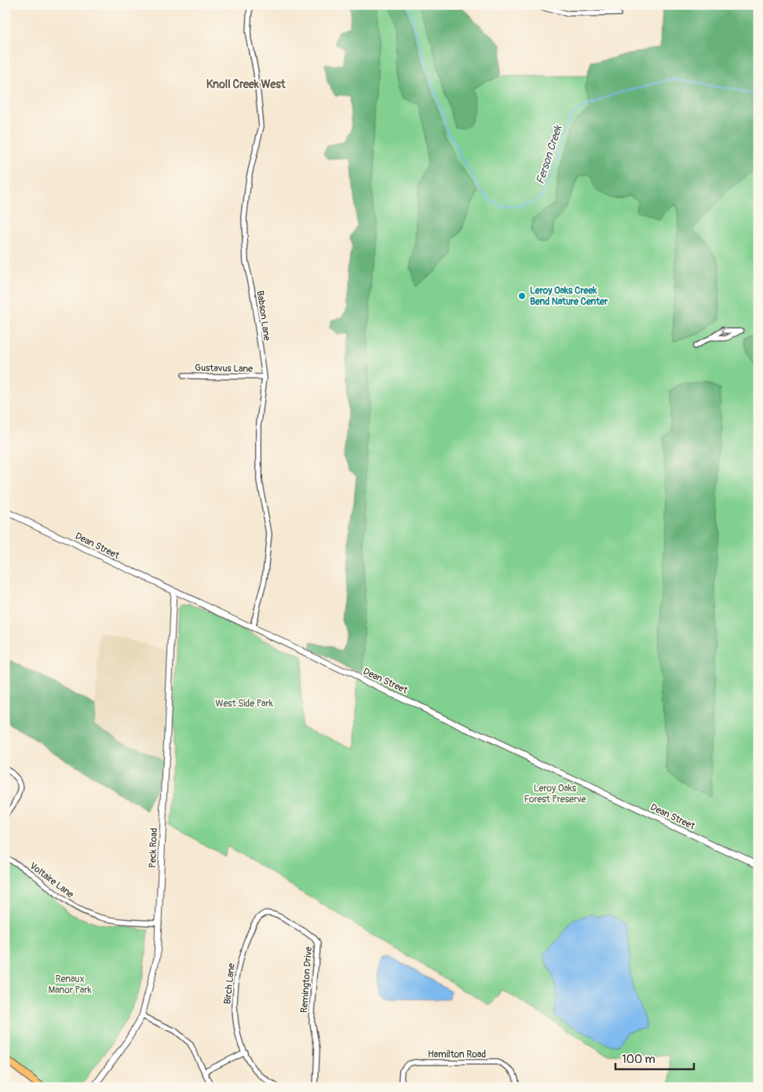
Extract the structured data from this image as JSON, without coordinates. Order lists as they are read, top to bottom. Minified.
{"streets":{"street":["Babson Lane","Gustavus Lane","Dean Street","Peck Road","Voltaire Lane","Remington Drive","Birch Lane","Hamilton Road"]},"crossings":[["Babson Lane","Gustavus Lane"],["Babson Lane","Dean Street"],["Dean Street","Peck Road"],["Peck Road","Voltaire Lane"],["Remington Drive","Birch Lane"]],"districts":["Knoll Creek West"],"water":["Ferson Creek"],"parks":["West Side Park","Leroy Oaks Forest Preserve","Renaux Manor Park"],"places":["Leroy Oaks Creek Bend Nature Center"],"scale_bar":"100 m"}
